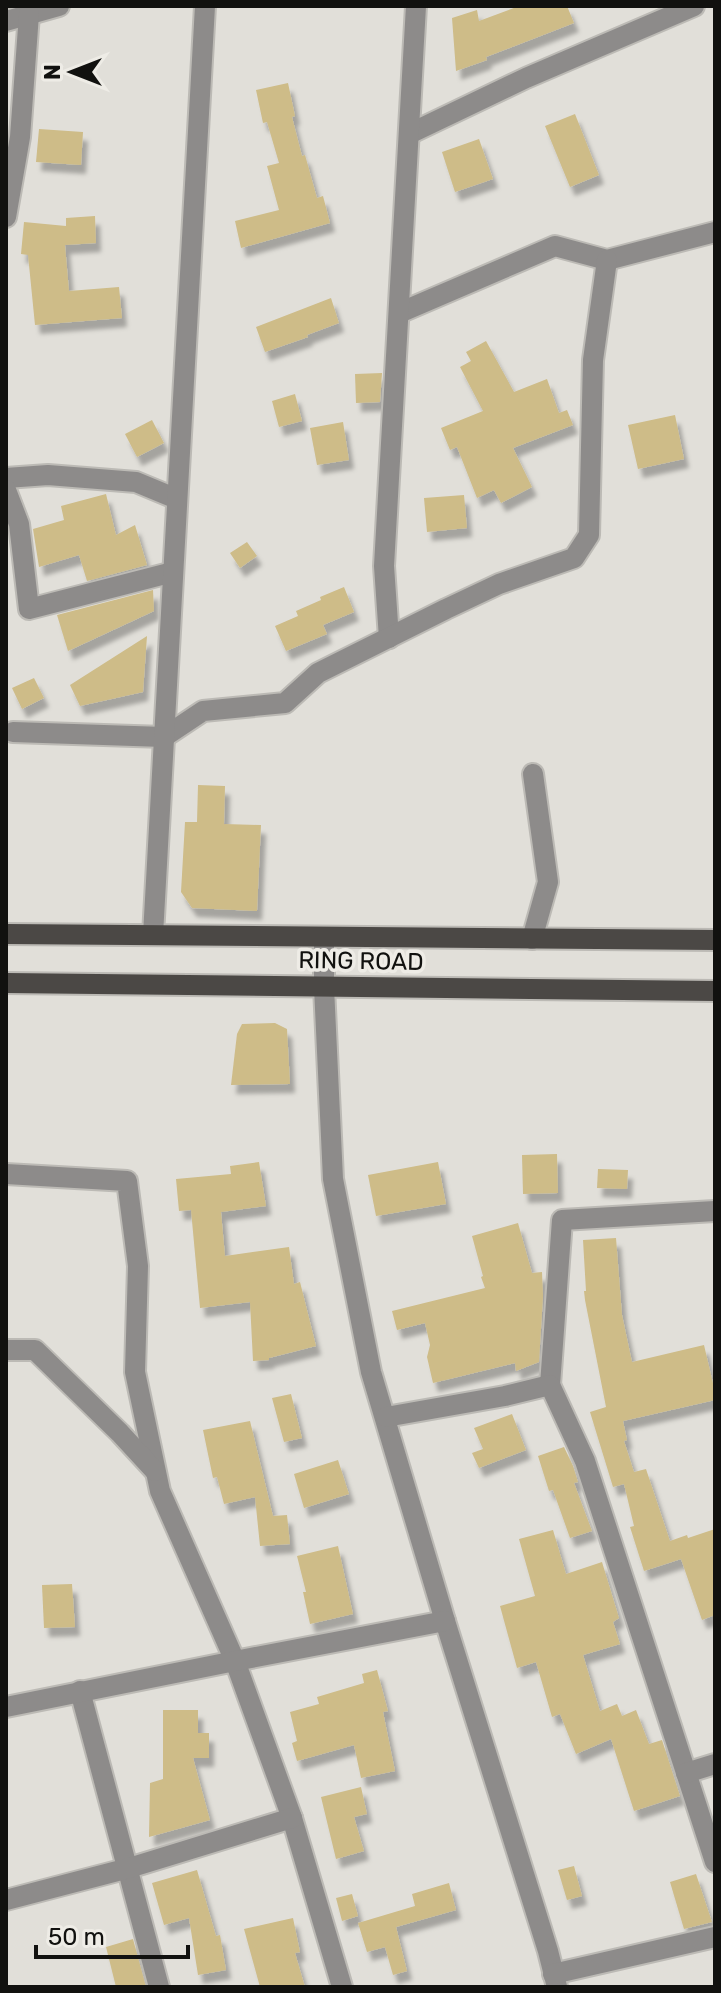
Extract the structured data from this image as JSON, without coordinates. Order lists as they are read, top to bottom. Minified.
{"streets":{"main road":["RING ROAD"]},"scale_bar":"50 m","north":"left"}
